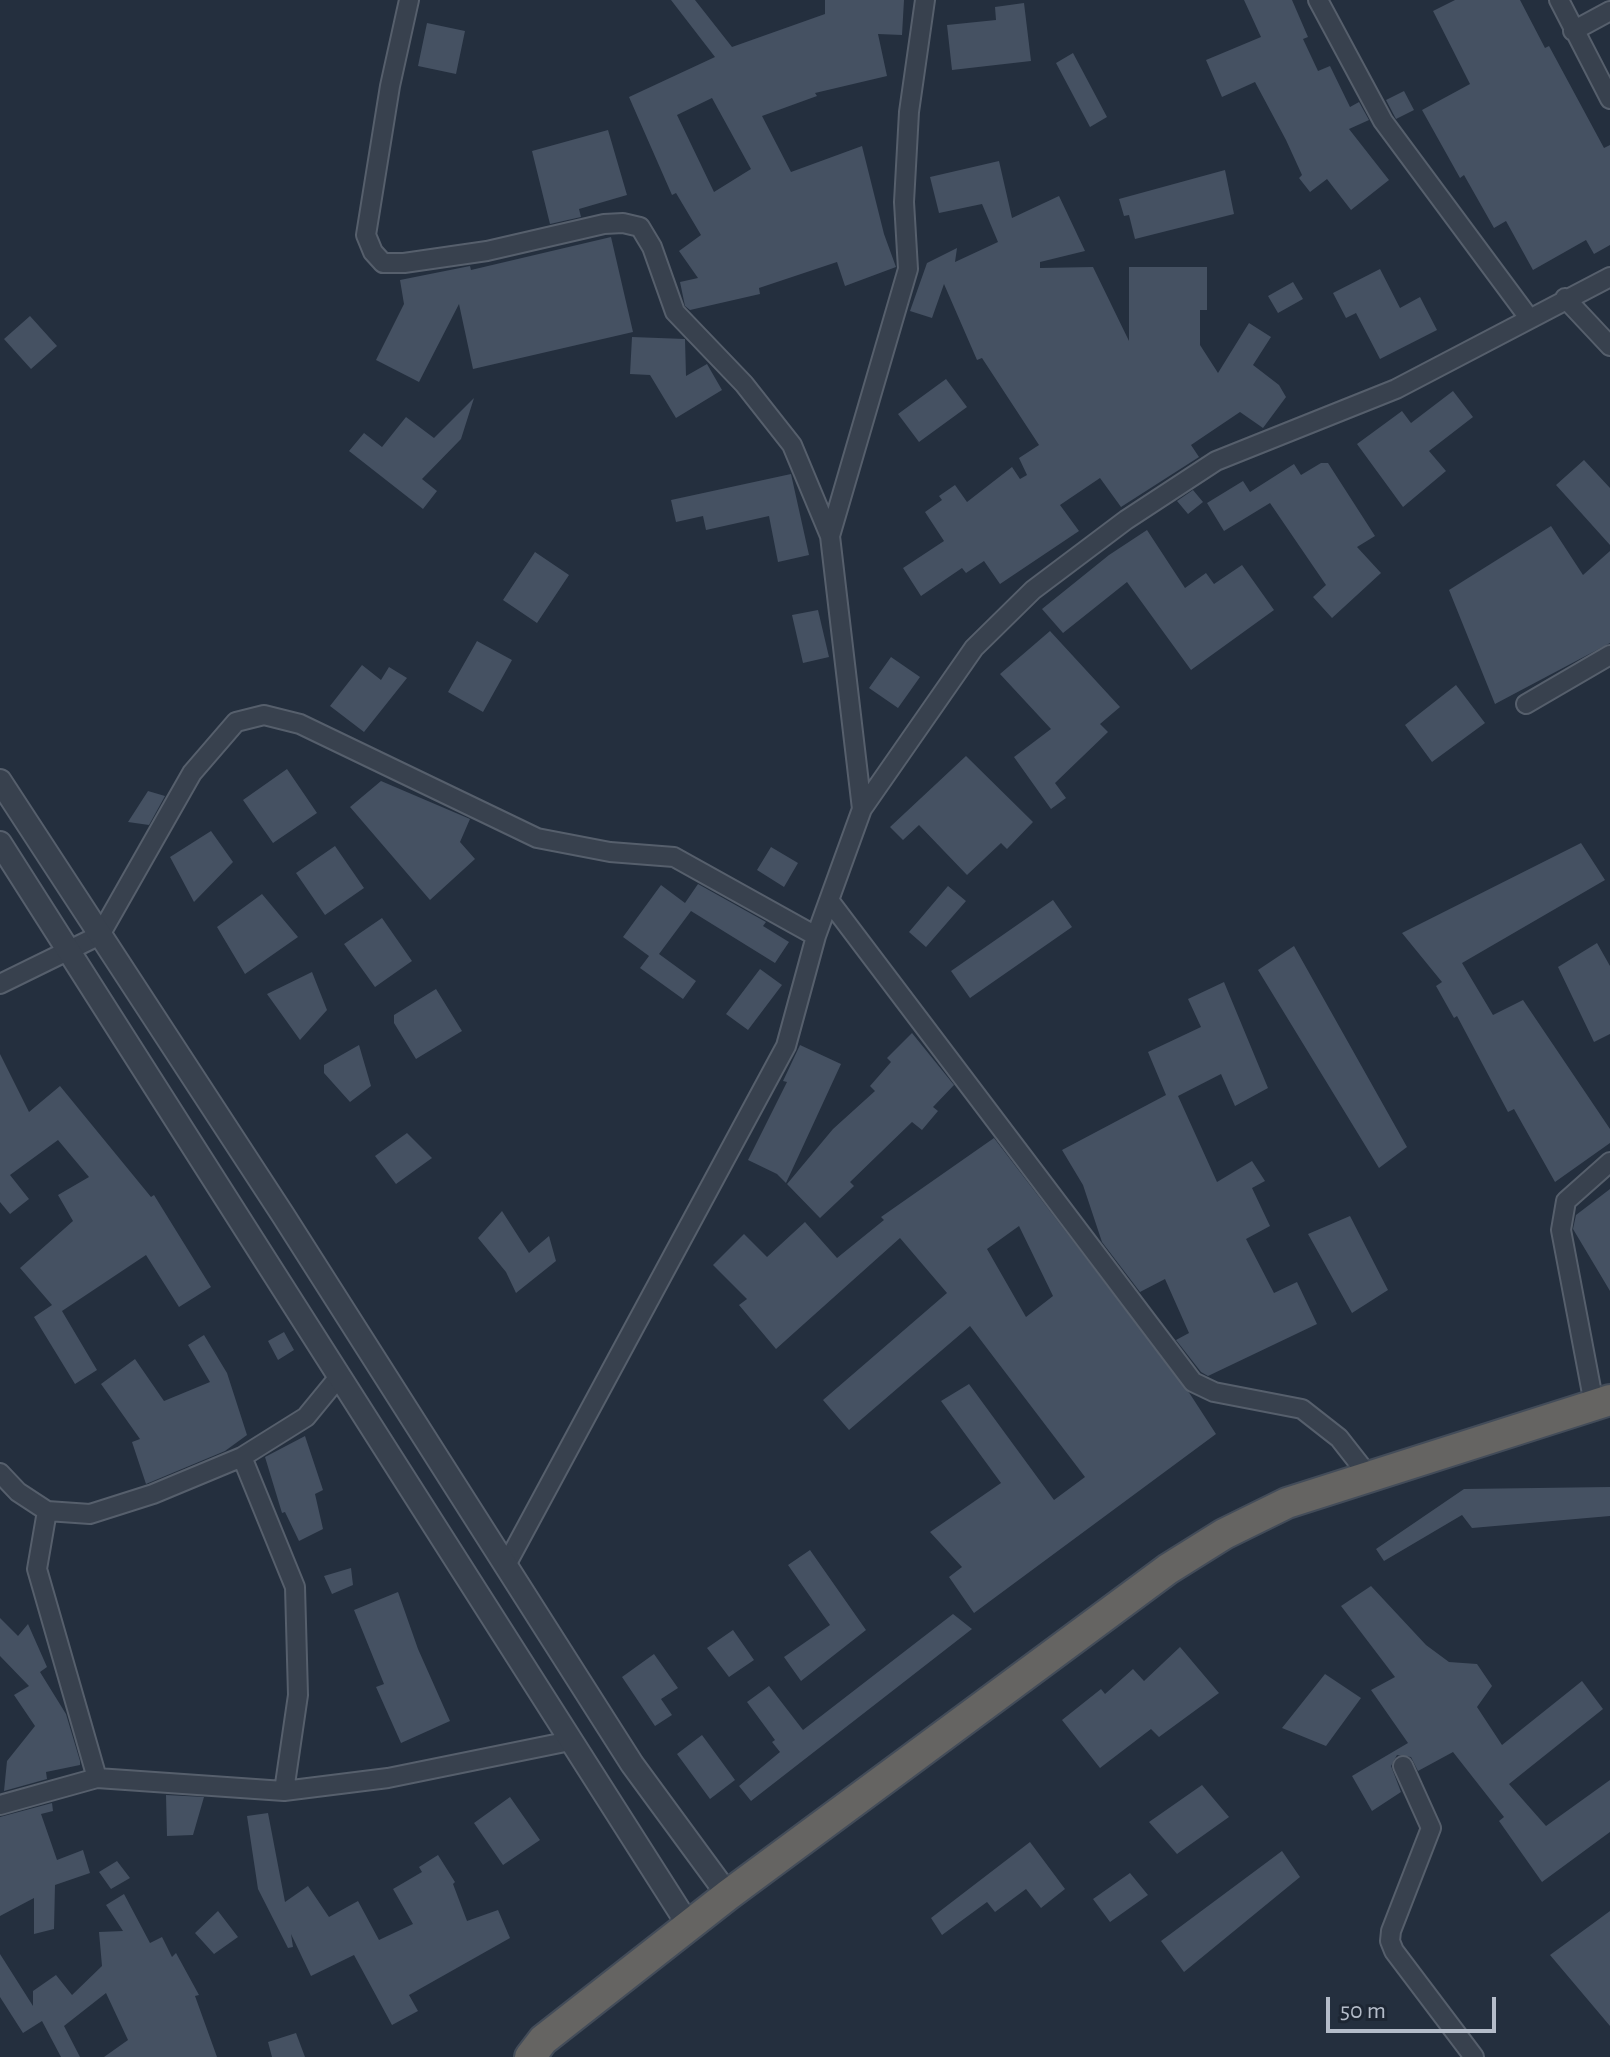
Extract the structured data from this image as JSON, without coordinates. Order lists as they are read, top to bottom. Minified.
{"scale_bar":"50 m"}
